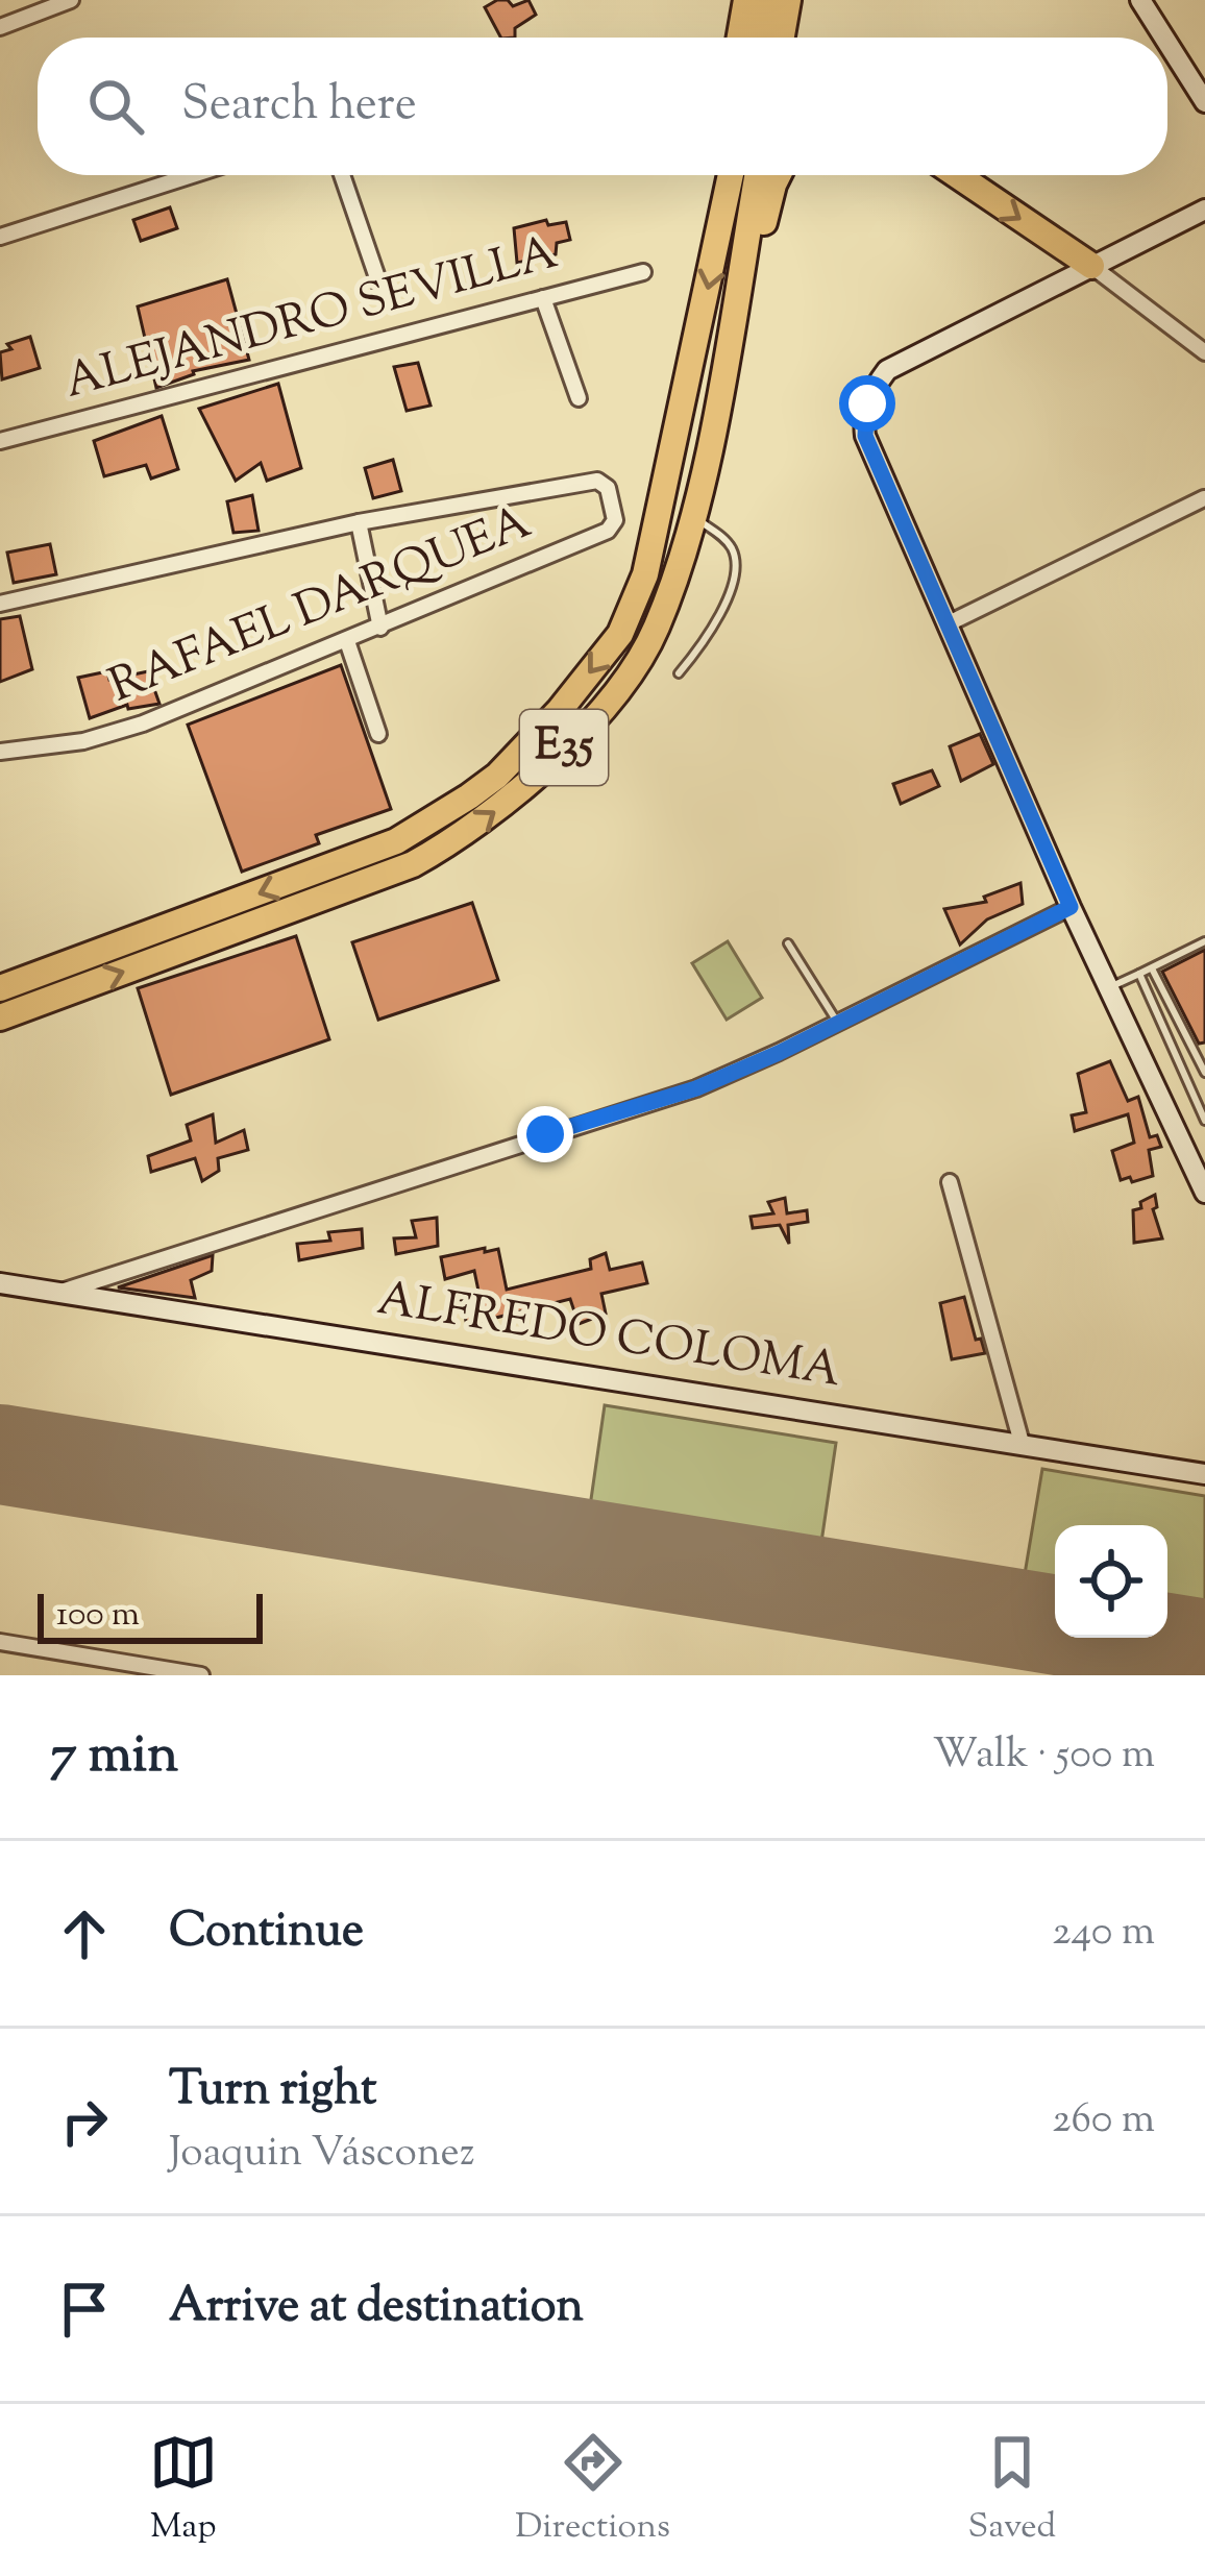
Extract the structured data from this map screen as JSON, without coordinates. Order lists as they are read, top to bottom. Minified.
{"streets":{"highway":["E35"],"street":["ALEJANDRO SEVILLA","RAFAEL DARQUEA","ALFREDO COLOMA"]},"scale_bar":"100 m","page":{"search":"Search here","scale":"100 m","heading":["7 min","Walk · 500 m"],"list":[["Continue","240 m"],["Turn right","Joaquin Vásconez","260 m"],"Arrive at destination"],"nav":["Map","Directions","Saved"]}}
